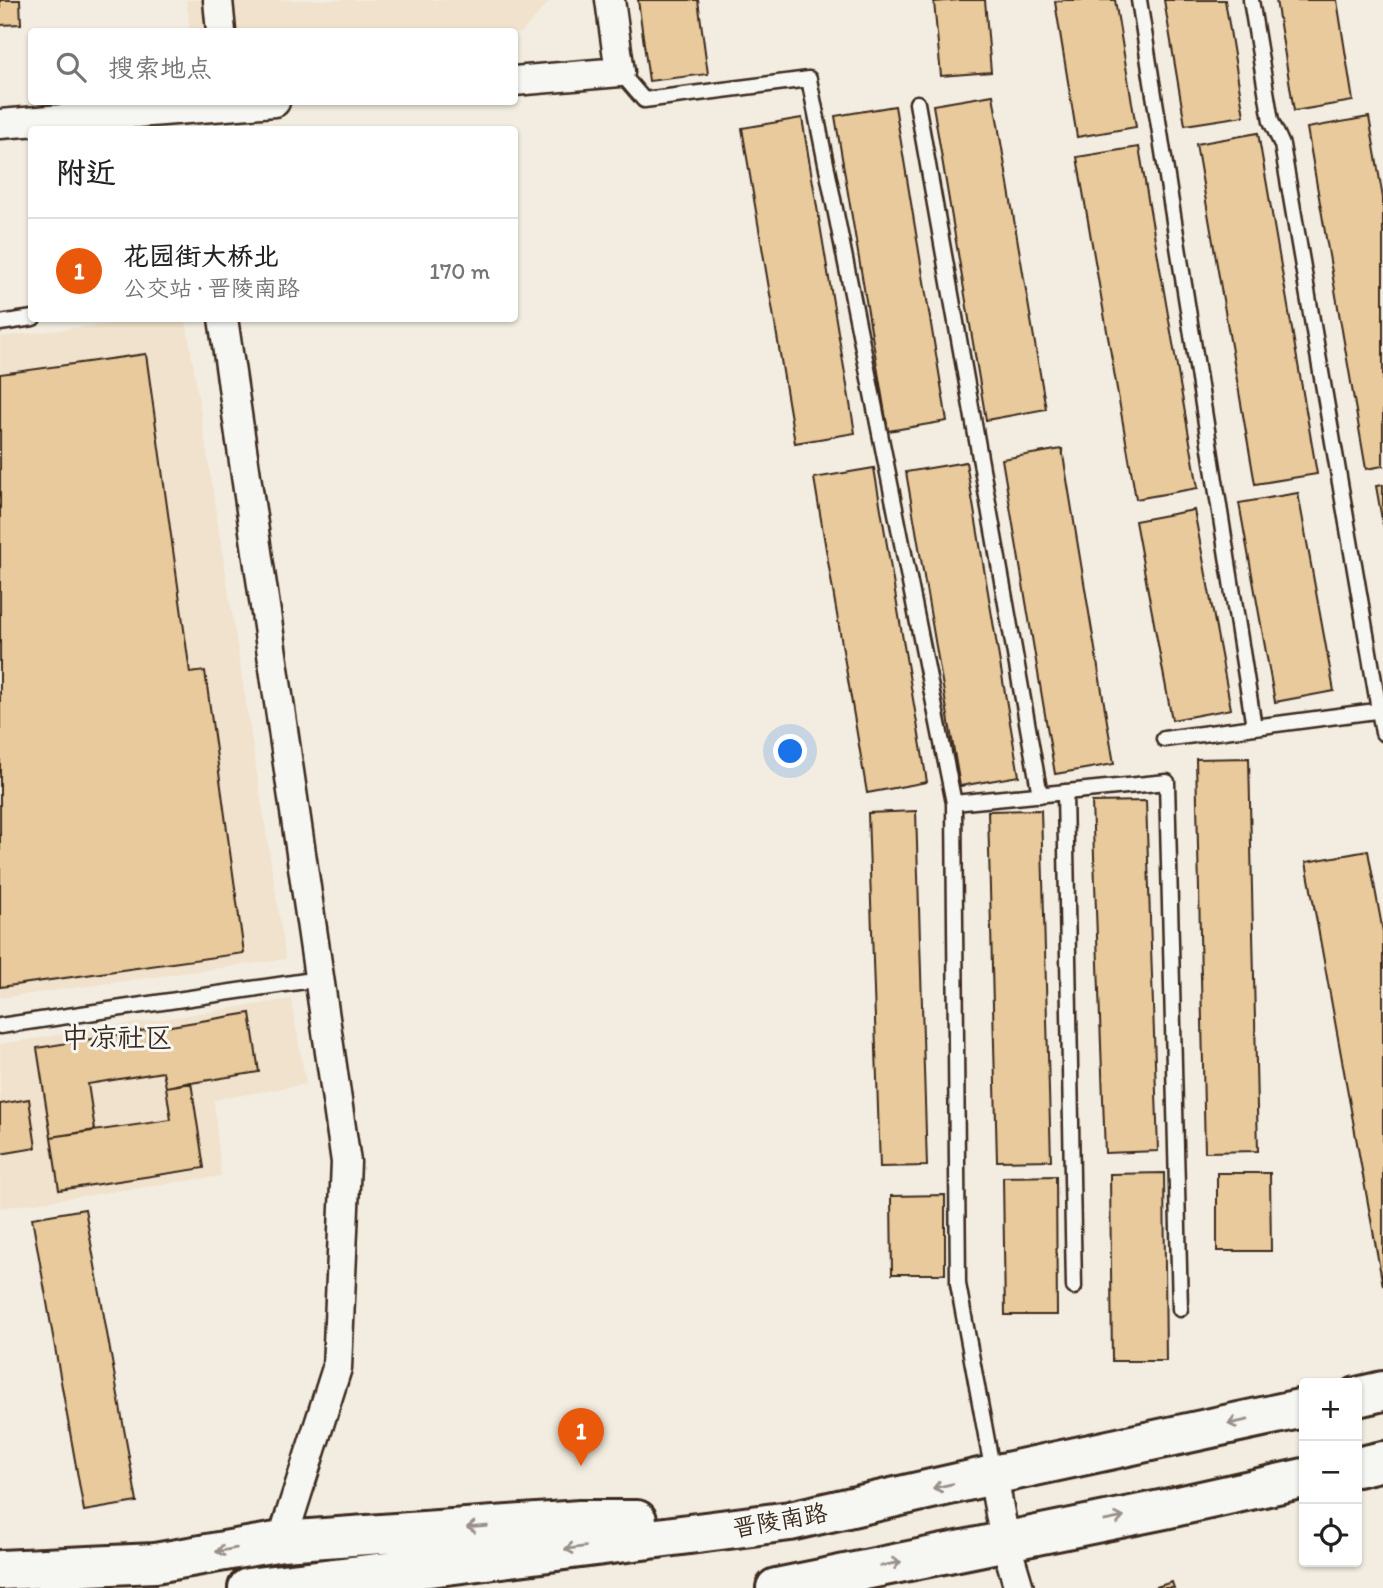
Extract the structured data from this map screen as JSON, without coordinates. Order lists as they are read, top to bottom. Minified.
{"streets":{"main road":["晋陵南路"]},"districts":["中凉社区"],"page":{"search":"搜索地点","heading":"附近","list":[{"mark":"1","name":"花园街大桥北","note":"公交站 · 晋陵南路","value":"170 m"}],"map_buttons":["+","−"],"pins":"1"}}
